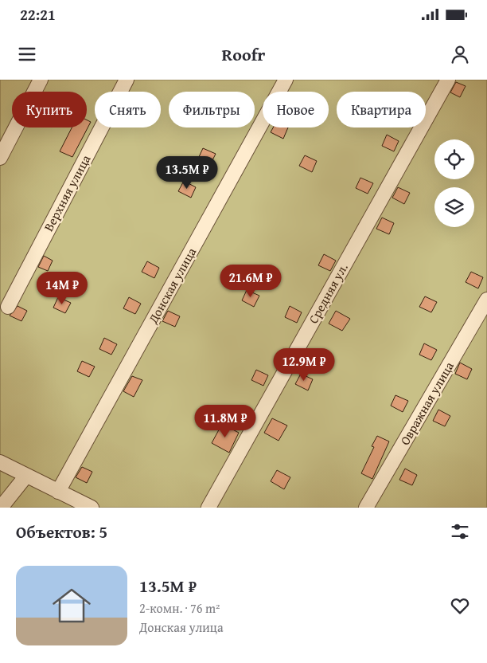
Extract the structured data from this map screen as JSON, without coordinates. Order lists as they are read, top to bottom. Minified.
{"streets":{"street":["Верхняя улица","Донская улица","Средняя ул.","Овражная улица"]},"page":{"status":"22:21","header":"Roofr","chip":["Купить","Снять","Фильтры","Новое","Квартира"],"price":["13.5M ₽","21.6M ₽","14M ₽","12.9M ₽","11.8M ₽"],"heading":"Объектов: 5","list":[{"name":"13.5M ₽","note":"2-комн. · 76 m² · Донская улица"}]}}
